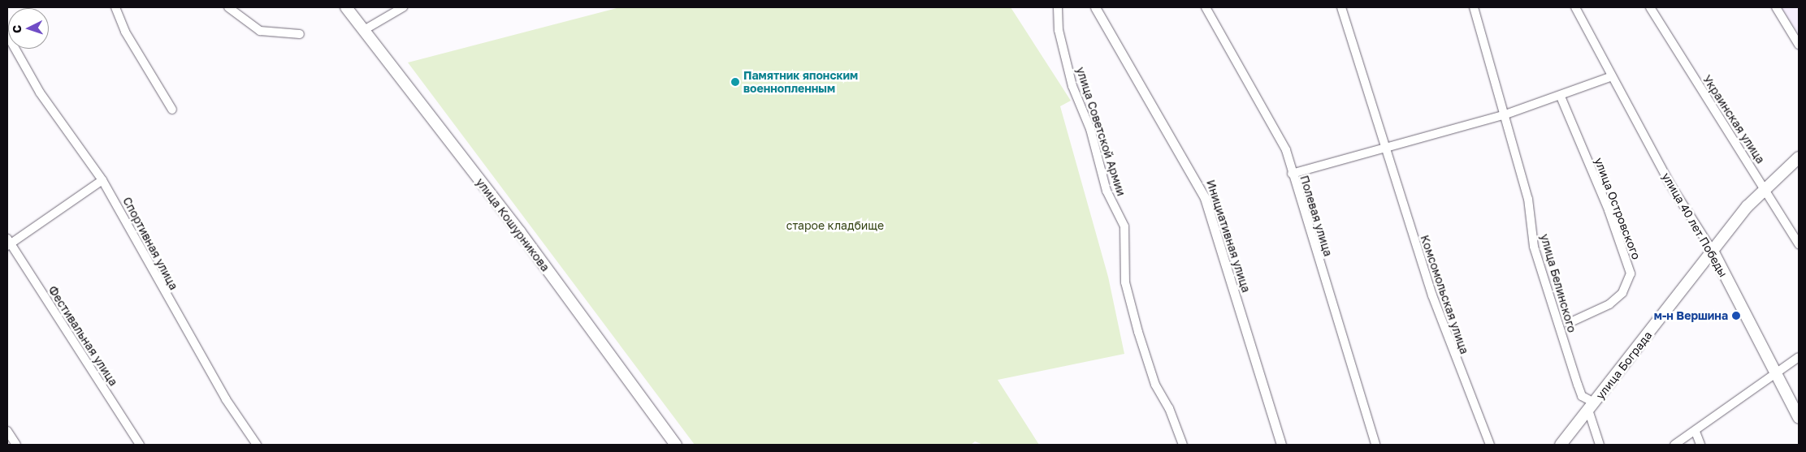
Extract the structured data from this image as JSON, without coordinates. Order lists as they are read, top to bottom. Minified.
{"streets":{"main road":["улица Кошурникова","улица 40 лет Победы","улица Бограда"],"street":["Украинская улица","улица Советской Армии","улица Островского","Полевая улица","Инициативная улица","Спортивная улица","улица Белинского","Комсомольская улица","Фестивальная улица"]},"crossings":[["Украинская улица","улица Бограда"],["улица 40 лет Победы","улица Бограда"],["улица Белинского","улица Бограда"]],"parks":["старое кладбище"],"places":["Памятник японским военнопленным","м-н Вершина"],"north":"left"}
